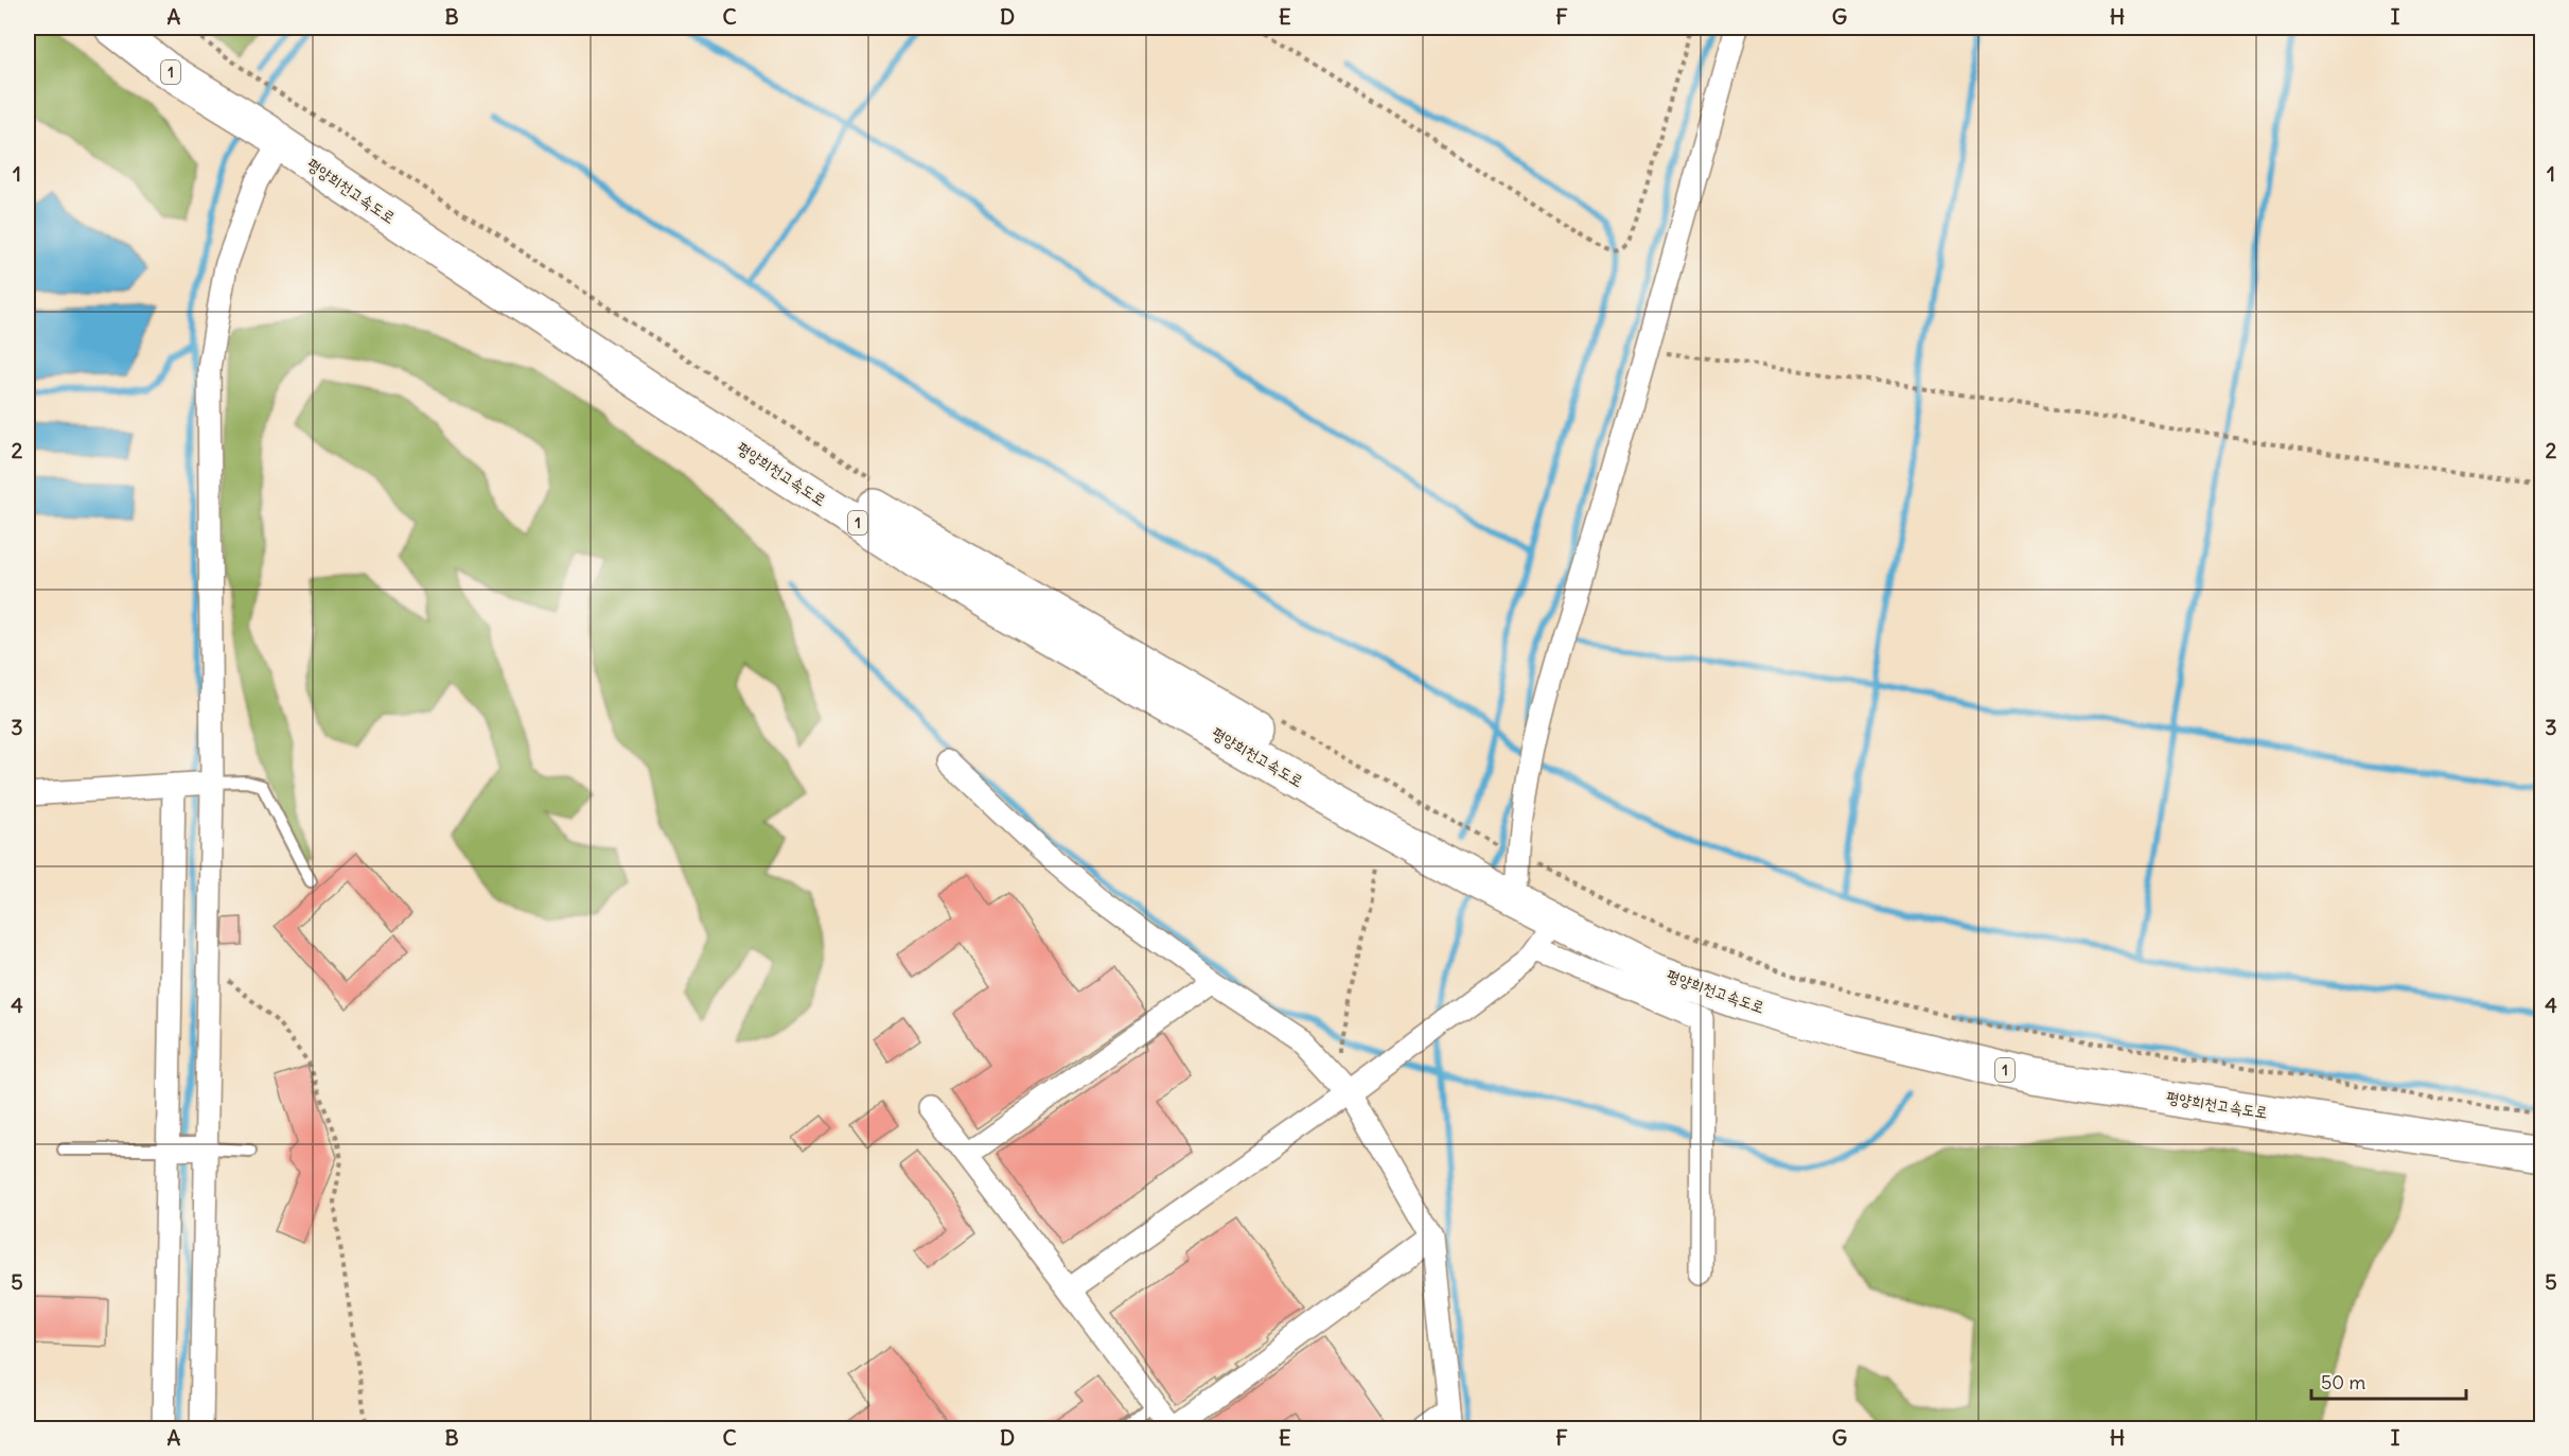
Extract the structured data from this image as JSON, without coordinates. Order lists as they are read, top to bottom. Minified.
{"streets":{"highway":["1","평양희천고속도로"]},"scale_bar":"50 m","grid":{"columns":["A","B","C","D","E","F","G","H","I"],"rows":["1","2","3","4","5"]}}
